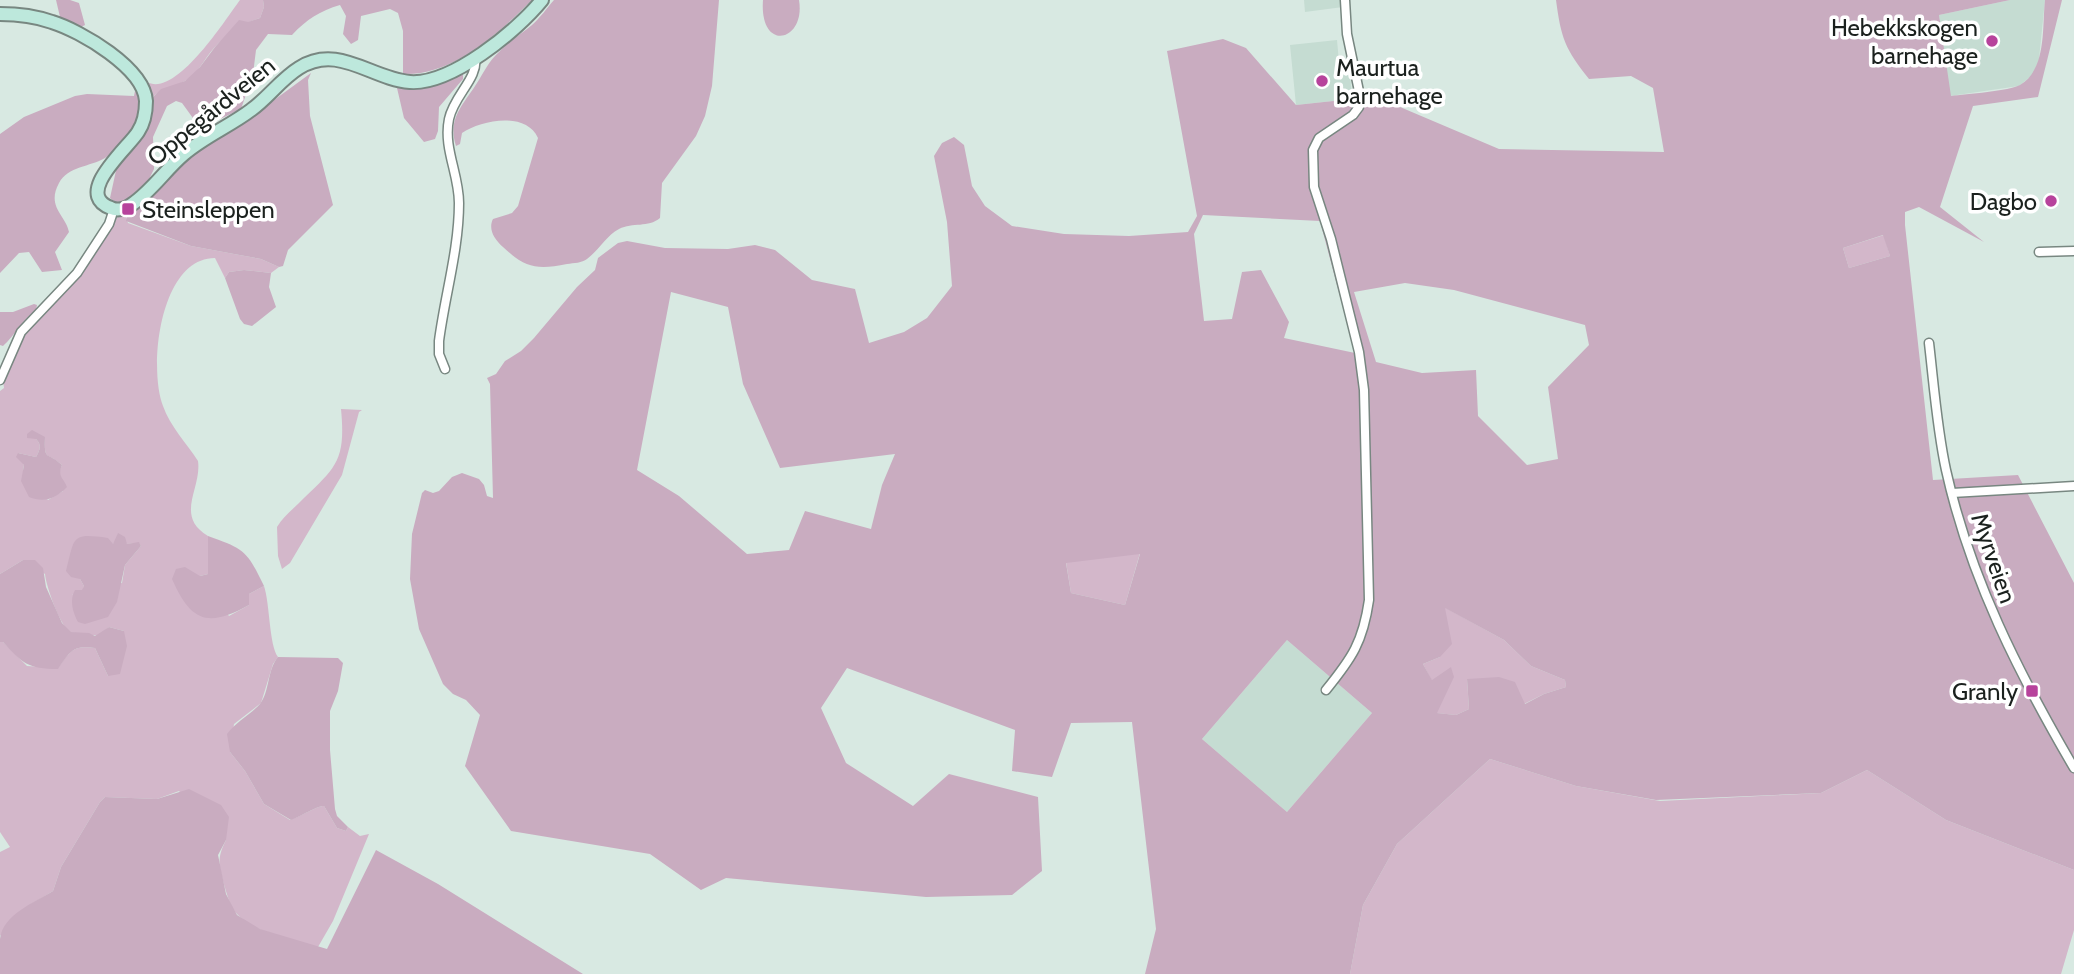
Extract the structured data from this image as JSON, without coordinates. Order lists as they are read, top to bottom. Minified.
{"streets":{"main road":["Oppegårdveien"],"street":["Myrveien"]},"places":{"other":["Hebekkskogen barnehage","Maurtua barnehage","Dagbo"],"transit":["Steinsleppen","Granly"]}}
